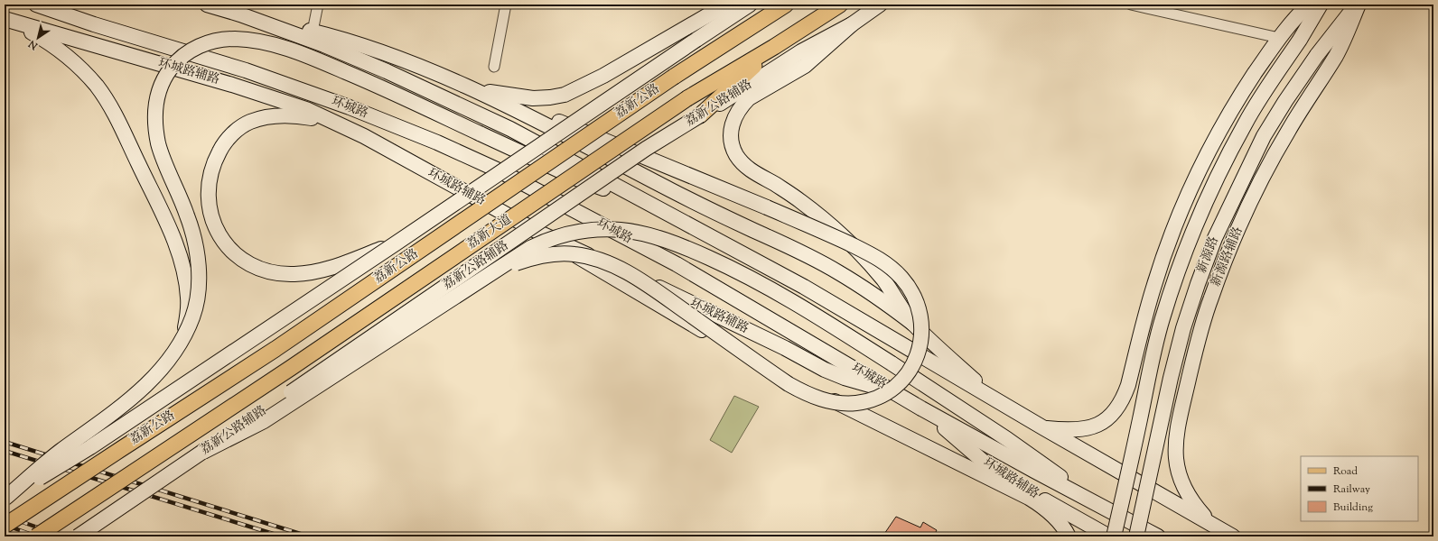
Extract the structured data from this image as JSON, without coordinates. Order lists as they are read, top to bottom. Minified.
{"streets":{"main road":["环城路辅路","荔新公路","荔新公路辅路","环城路","荔新大道","新源路","新源路辅路"]},"crossings":[["环城路辅路","环城路"],["荔新公路","荔新大道"],["新源路","新源路辅路"]],"legend":["Road","Railway","Building"],"north":"bottom left"}
